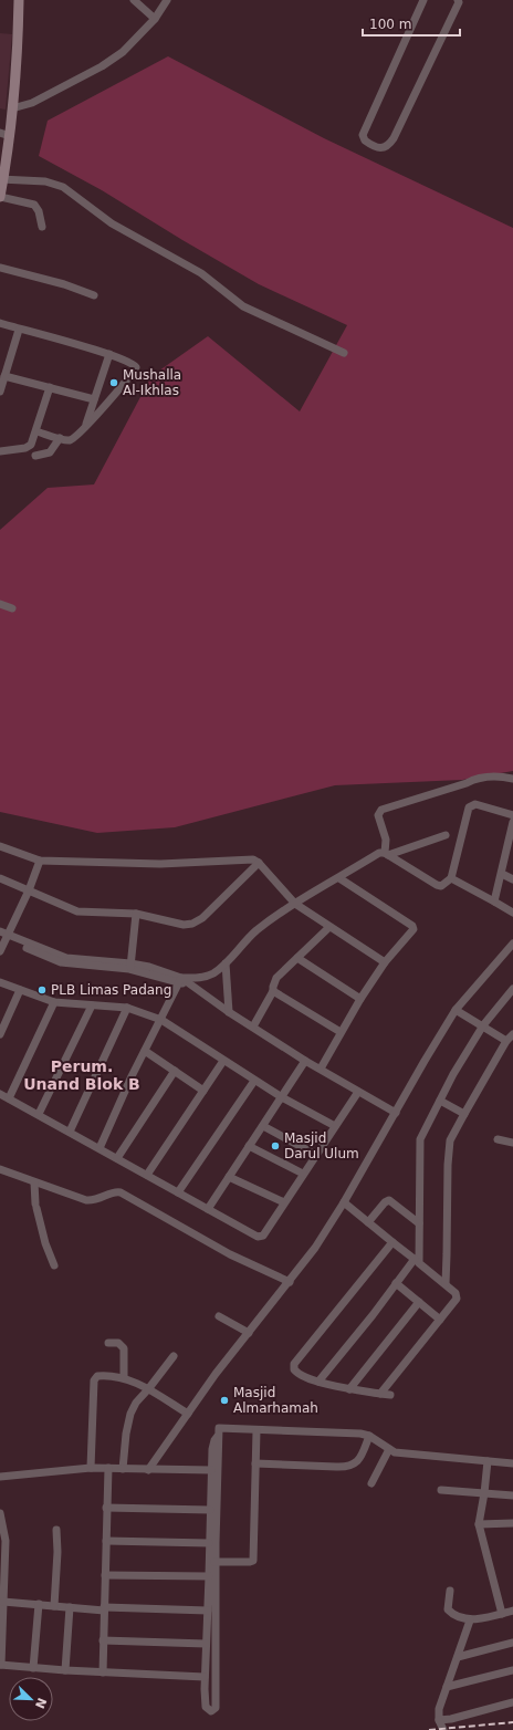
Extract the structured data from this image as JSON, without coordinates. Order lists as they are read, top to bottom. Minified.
{"districts":["Perum. Unand Blok B"],"places":["Mushalla Al-Ikhlas","PLB Limas Padang","Masjid Darul Ulum","Masjid Almarhamah"],"scale_bar":"100 m","north":"bottom right"}
